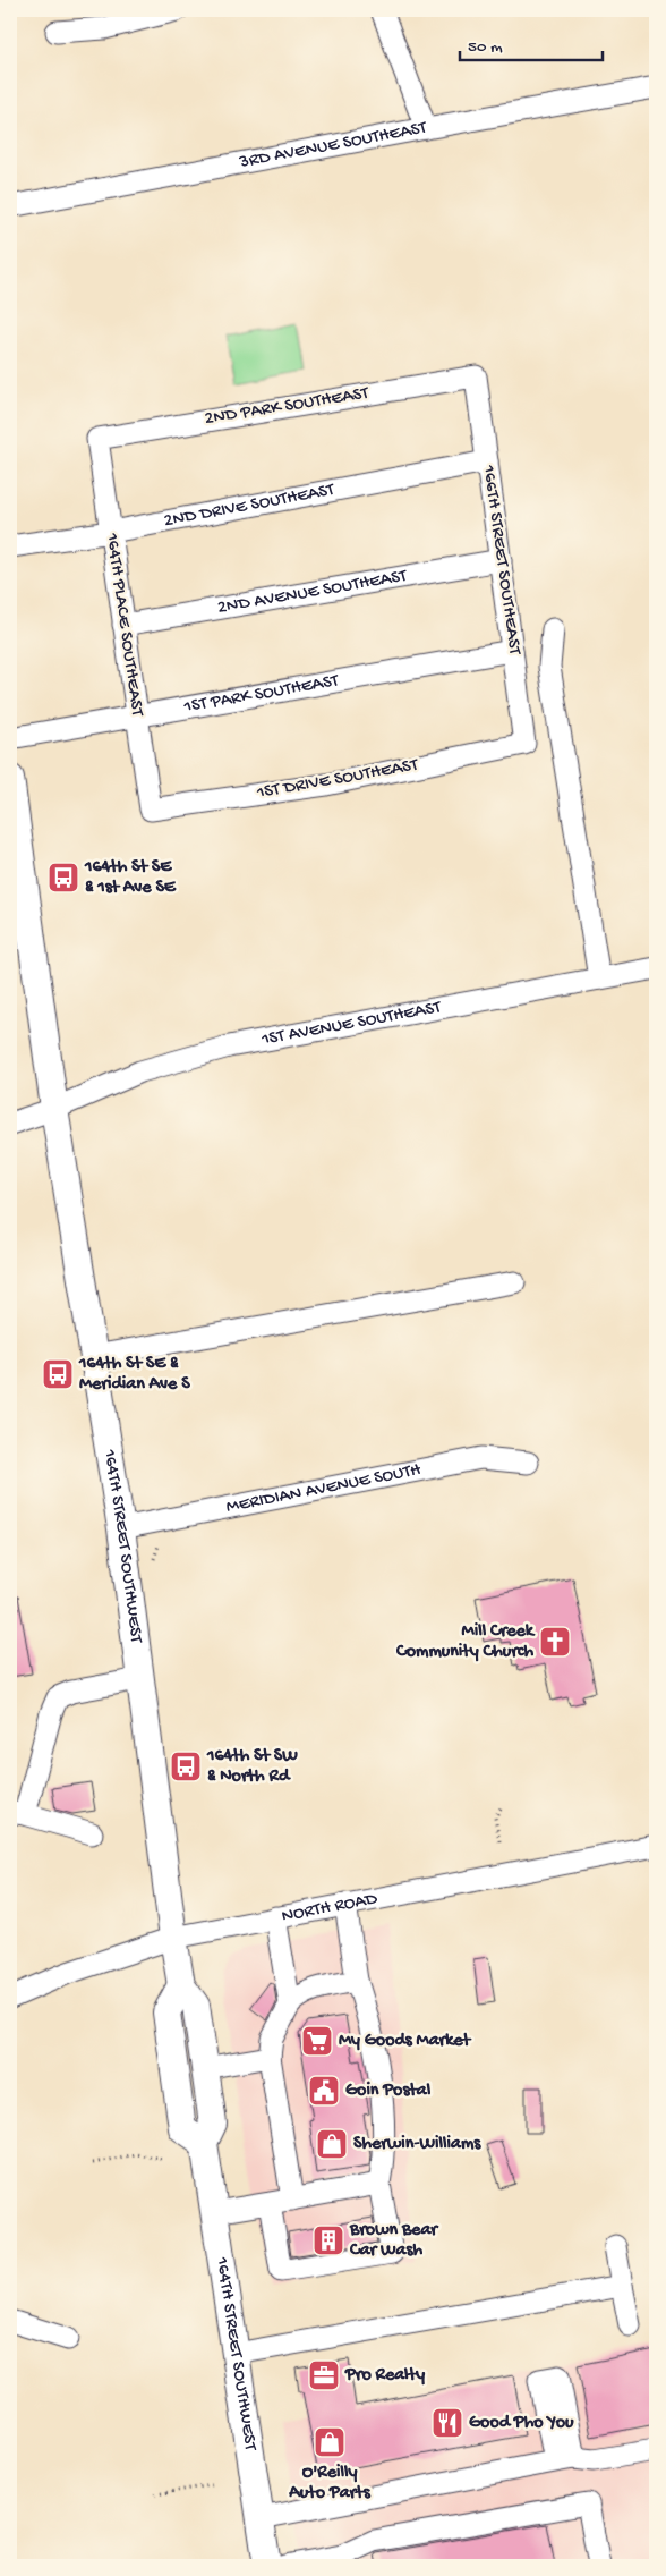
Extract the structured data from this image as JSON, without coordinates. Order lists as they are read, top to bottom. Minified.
{"streets":{"main road":["164TH STREET SOUTHWEST"],"street":["3RD AVENUE SOUTHEAST","2ND PARK SOUTHEAST","2ND DRIVE SOUTHEAST","166TH STREET SOUTHEAST","2ND AVENUE SOUTHEAST","164TH PLACE SOUTHEAST","1ST PARK SOUTHEAST","1ST DRIVE SOUTHEAST","1ST AVENUE SOUTHEAST","MERIDIAN AVENUE SOUTH","NORTH ROAD"]},"crossings":[["2ND PARK SOUTHEAST","166TH STREET SOUTHEAST"],["2ND PARK SOUTHEAST","164TH PLACE SOUTHEAST"],["2ND DRIVE SOUTHEAST","166TH STREET SOUTHEAST"],["2ND DRIVE SOUTHEAST","164TH PLACE SOUTHEAST"],["166TH STREET SOUTHEAST","2ND AVENUE SOUTHEAST"],["166TH STREET SOUTHEAST","1ST PARK SOUTHEAST"],["166TH STREET SOUTHEAST","1ST DRIVE SOUTHEAST"],["2ND AVENUE SOUTHEAST","164TH PLACE SOUTHEAST"],["164TH PLACE SOUTHEAST","1ST PARK SOUTHEAST"],["164TH PLACE SOUTHEAST","1ST DRIVE SOUTHEAST"],["1ST AVENUE SOUTHEAST","164TH STREET SOUTHWEST"],["MERIDIAN AVENUE SOUTH","164TH STREET SOUTHWEST"],["164TH STREET SOUTHWEST","NORTH ROAD"]],"places":{"bus stop":["164th St SE & 1st Ave SE","164th St SE & Meridian Ave S","164th St SW & North Rd"],"church":["Mill Creek Community Church"],"supermarket":["My Goods Market"],"public building":["Goin Postal"],"shop":["Sherwin-Williams","O'Reilly Auto Parts"],"building":["Brown Bear Car Wash"],"office":["Pro Realty"],"restaurant":["Good Pho You"]},"scale_bar":"50 m"}
